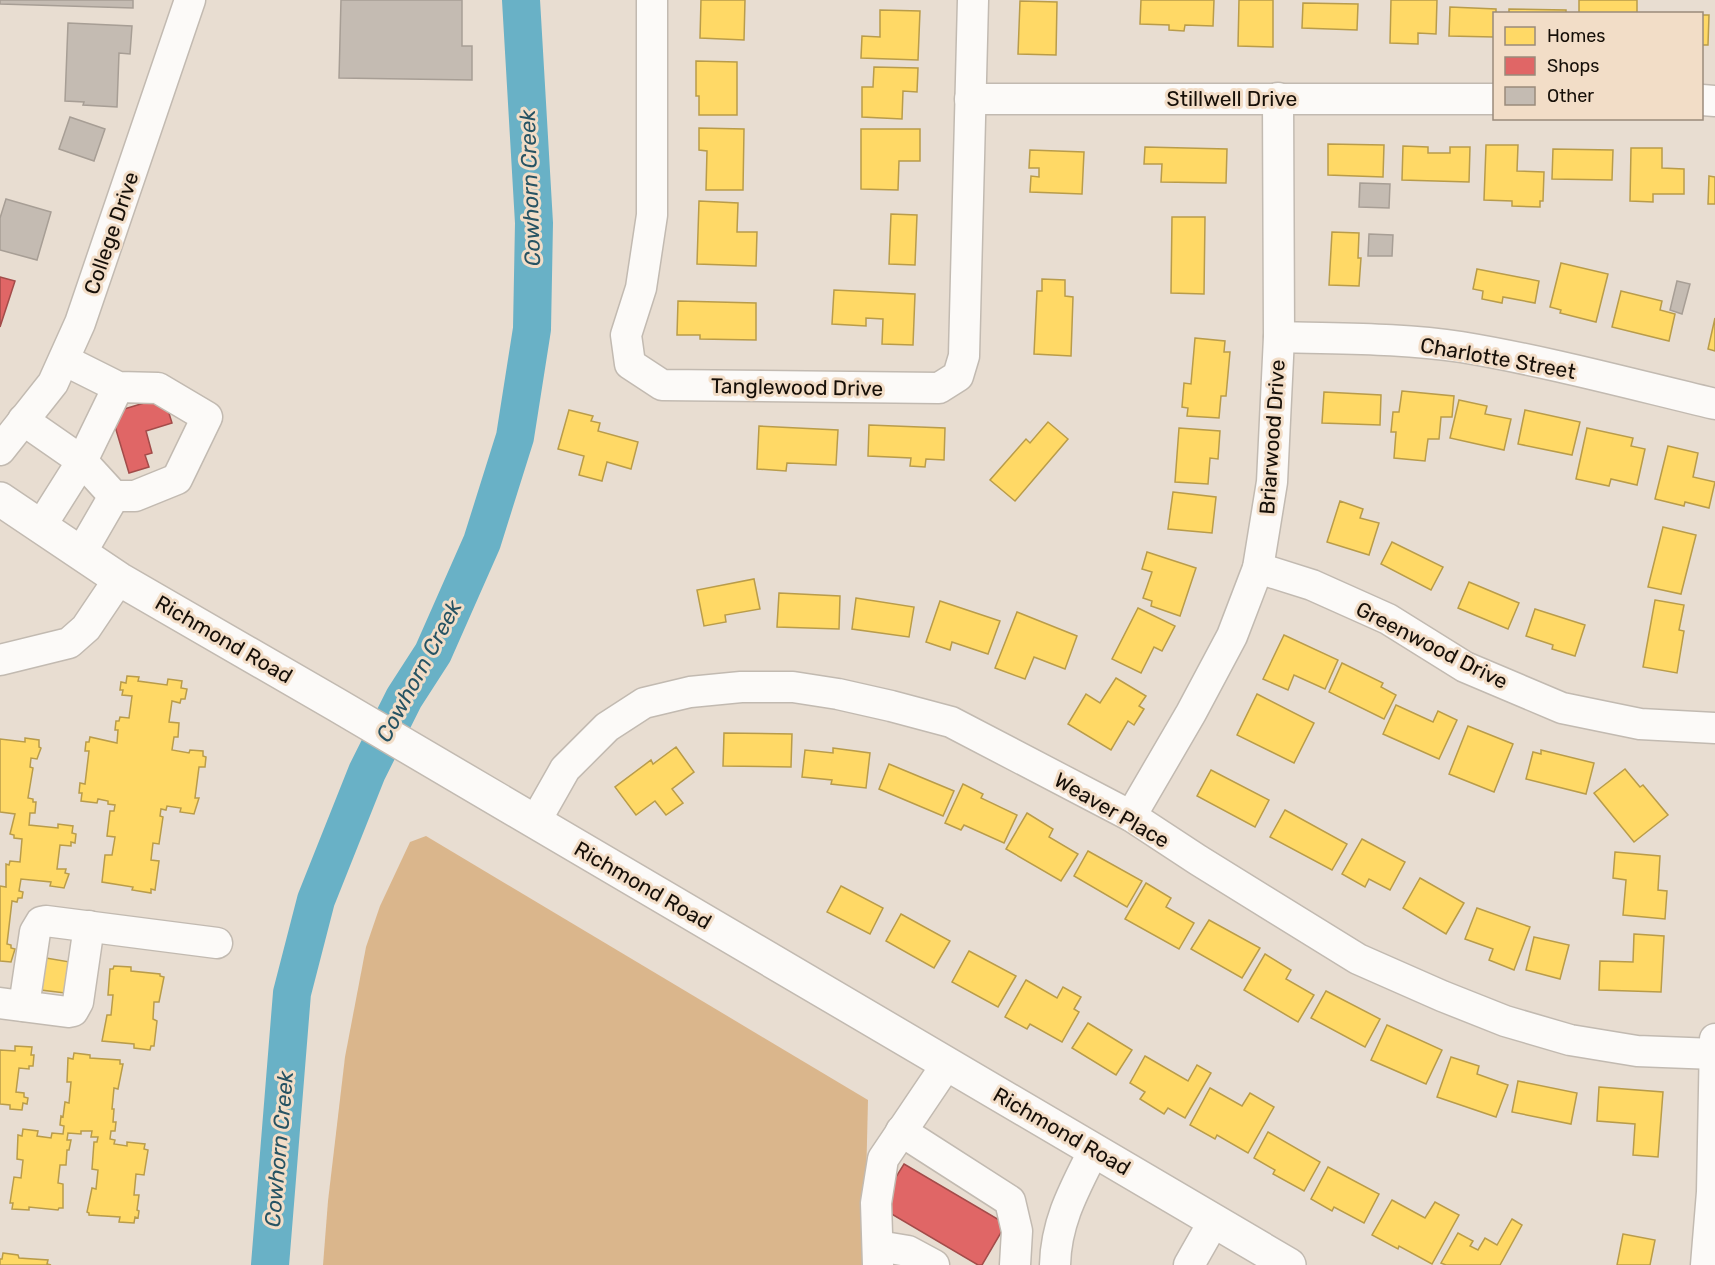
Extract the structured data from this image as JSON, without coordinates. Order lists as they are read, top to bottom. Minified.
{"streets":{"main road":["Richmond Road"],"street":["Stillwell Drive","College Drive","Charlotte Street","Tanglewood Drive","Briarwood Drive","Greenwood Drive","Weaver Place"]},"crossings":[["Stillwell Drive","Tanglewood Drive"],["Stillwell Drive","Briarwood Drive"],["Charlotte Street","Briarwood Drive"],["Briarwood Drive","Greenwood Drive"],["Briarwood Drive","Weaver Place"],["Richmond Road","Weaver Place"]],"water":["Cowhorn Creek"],"legend":["Homes","Shops","Other"]}
